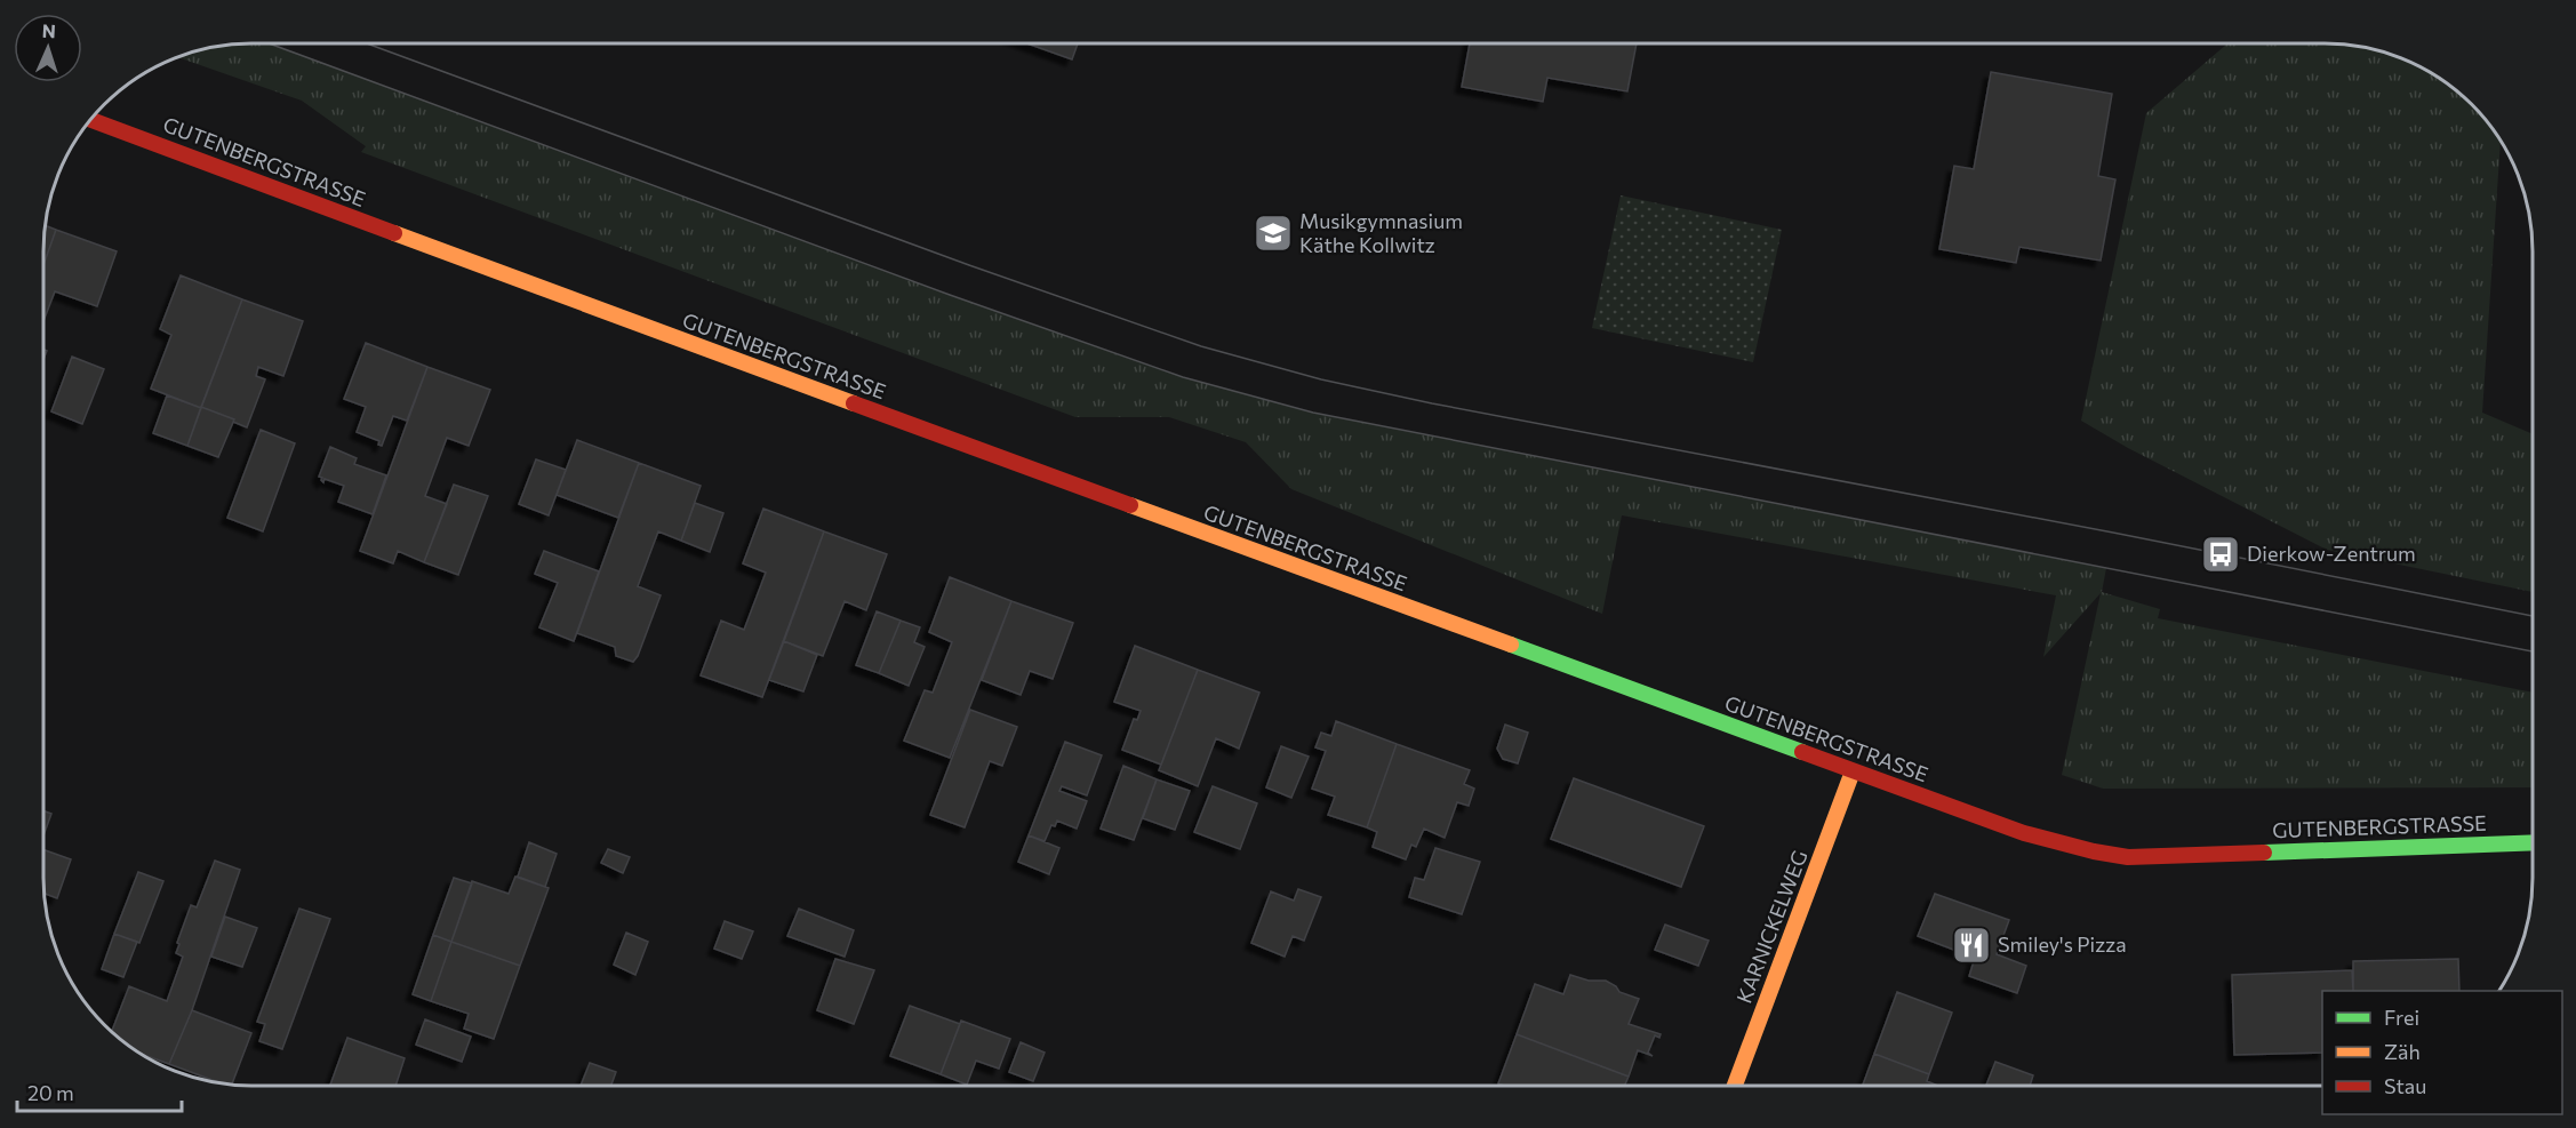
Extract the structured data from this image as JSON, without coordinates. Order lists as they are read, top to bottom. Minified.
{"streets":{"street":["GUTENBERGSTRASSE","KARNICKELWEG"]},"crossings":[["GUTENBERGSTRASSE","KARNICKELWEG"]],"places":{"school or university":["Musikgymnasium Käthe Kollwitz"],"bus stop":["Dierkow-Zentrum"],"restaurant":["Smiley's Pizza"]},"legend":["Frei","Zäh","Stau"],"scale_bar":"20 m","north":"top"}
